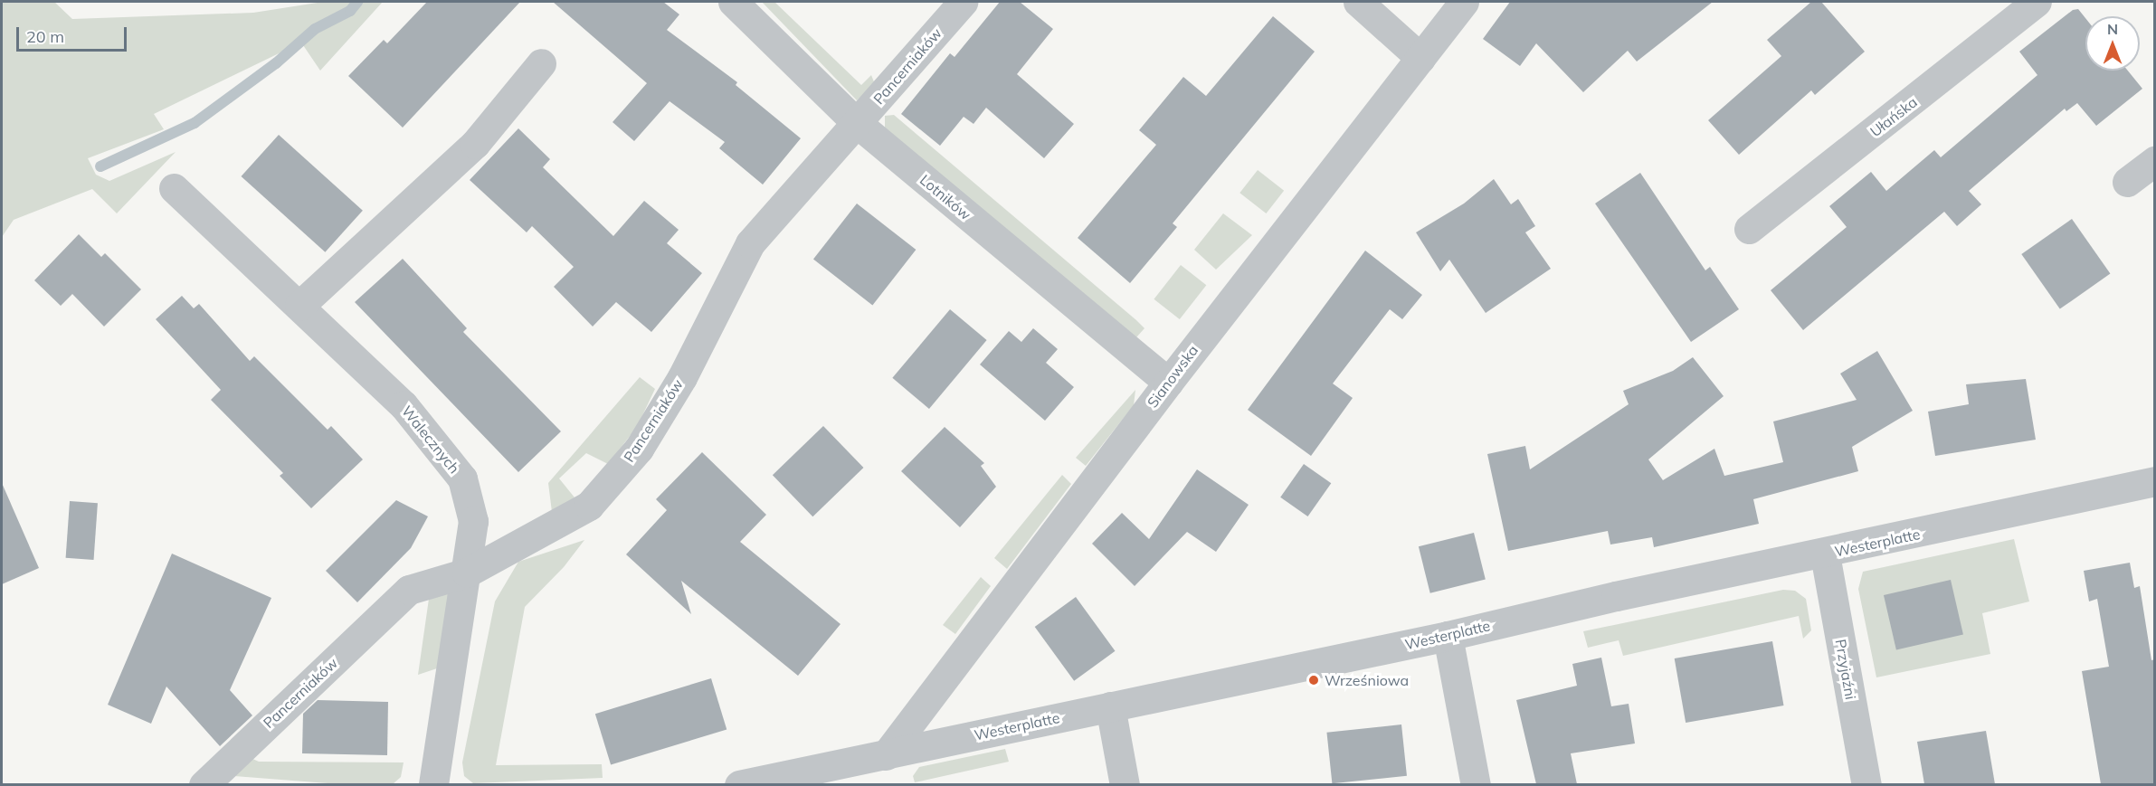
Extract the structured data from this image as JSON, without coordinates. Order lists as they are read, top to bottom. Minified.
{"streets":{"street":["Pancerniaków","Ułańska","Lotników","Sianowska","Walecznych","Westerplatte","Przyjaźni"]},"crossings":[["Pancerniaków","Lotników"],["Pancerniaków","Walecznych"],["Lotników","Sianowska"],["Sianowska","Westerplatte"],["Westerplatte","Przyjaźni"]],"places":["Wrześniowa"],"scale_bar":"20 m","north":"top"}
